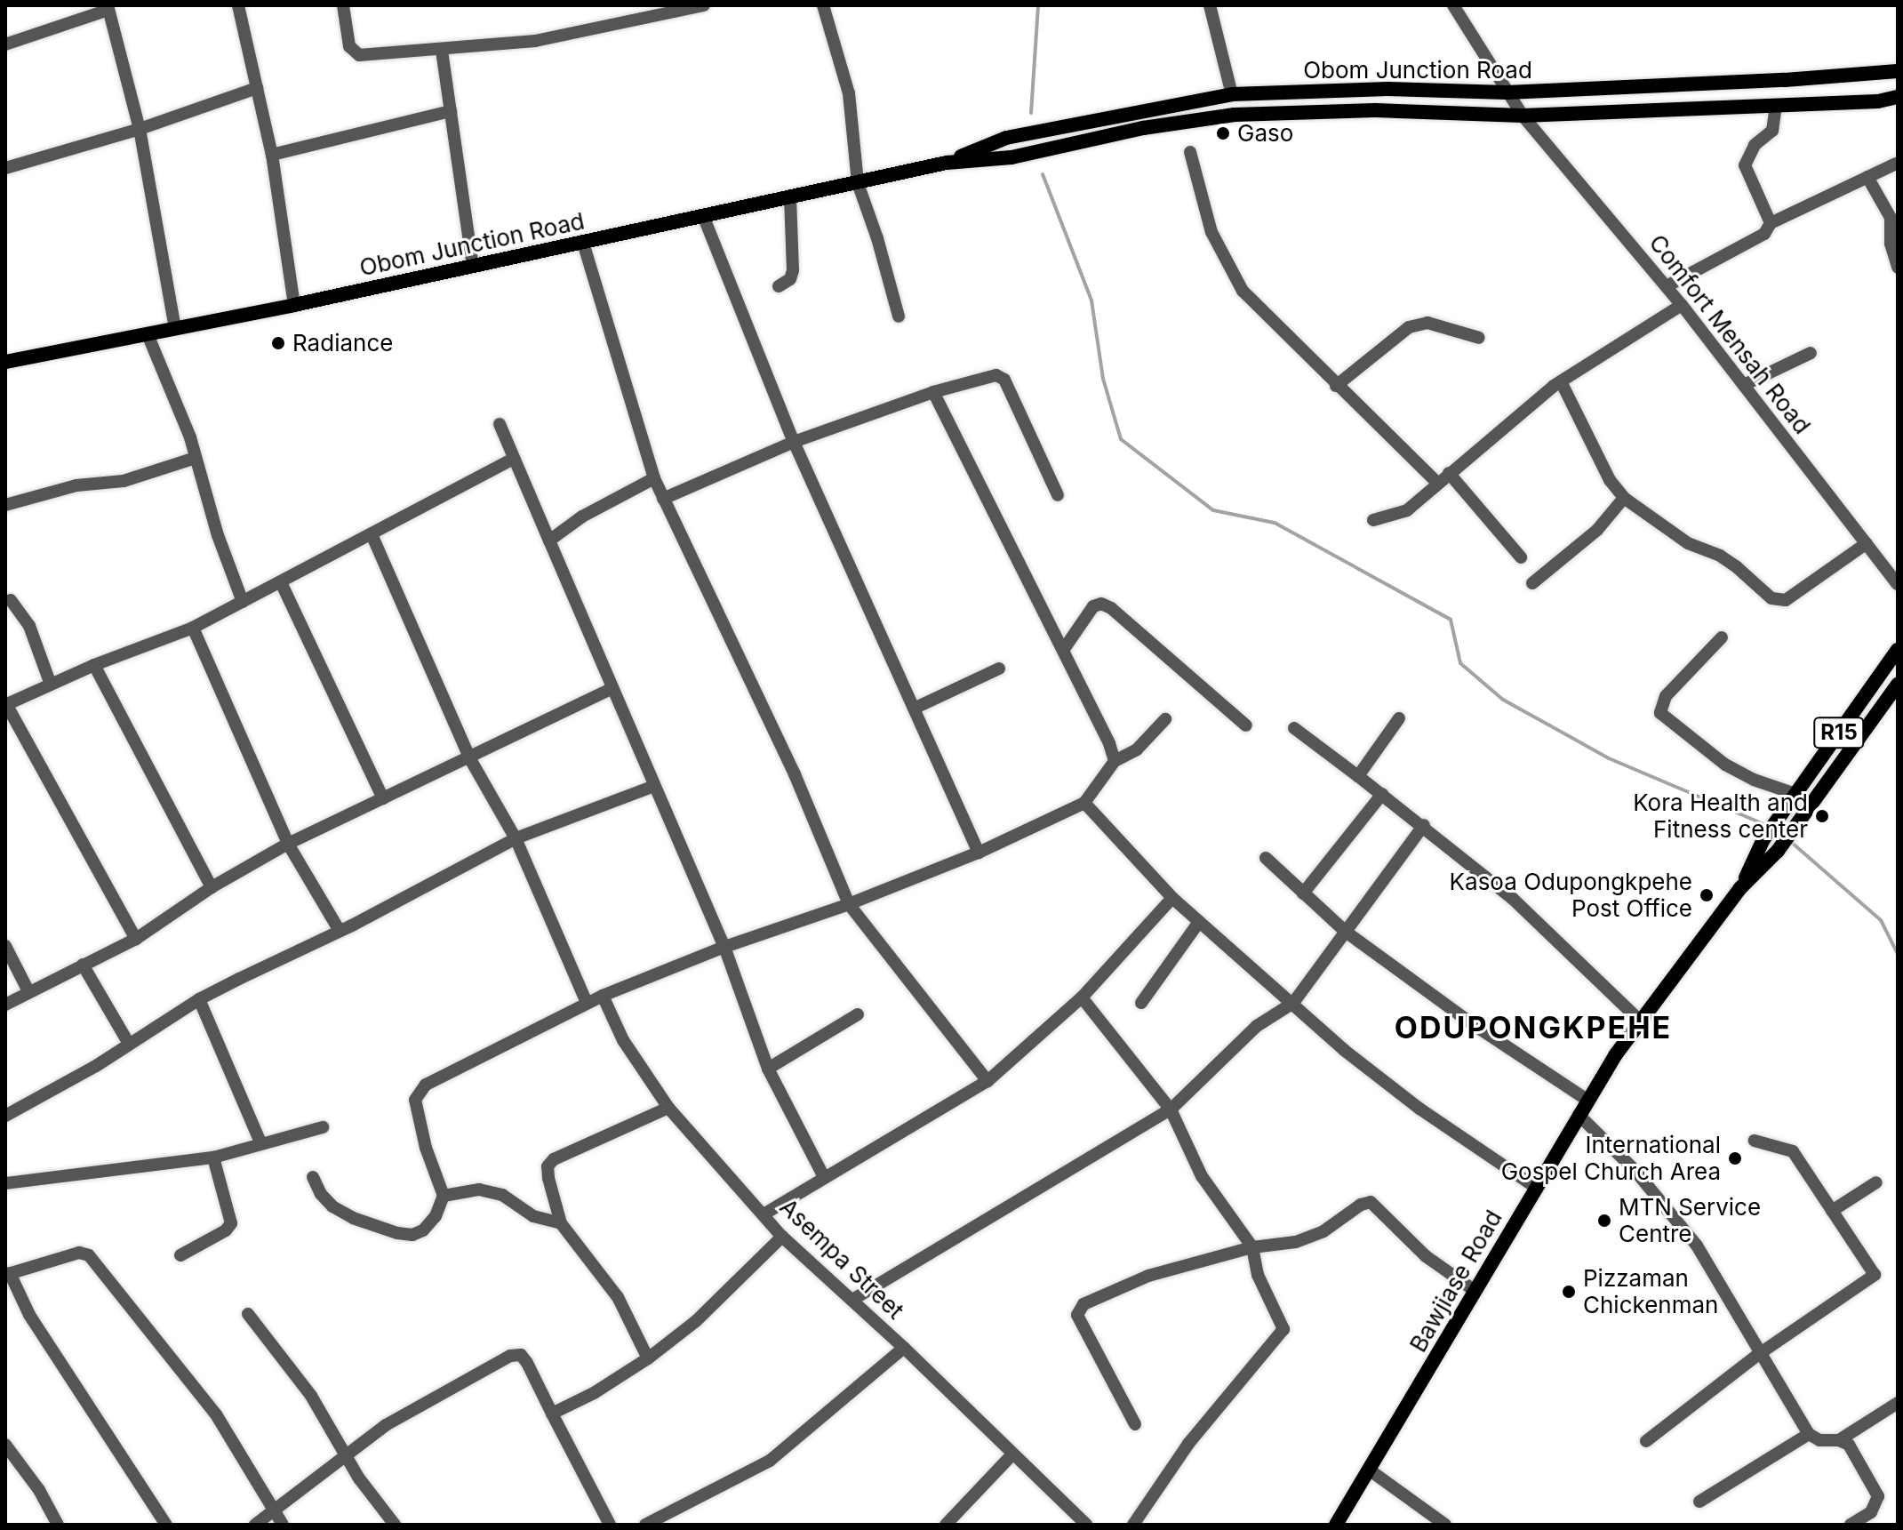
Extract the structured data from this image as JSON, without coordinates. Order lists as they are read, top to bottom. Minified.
{"streets":{"main road":["Obom Junction Road","R15","Bawjiase Road"],"street":["Comfort Mensah Road","Asempa Street"]},"crossings":[["Obom Junction Road","Comfort Mensah Road"]],"districts":["ODUPONGKPEHE"],"places":["Gaso","Radiance","Kora Health and Fitness center","Kasoa Odupongkpehe Post Office","International Gospel Church Area","MTN Service Centre","Pizzaman Chickenman"]}
